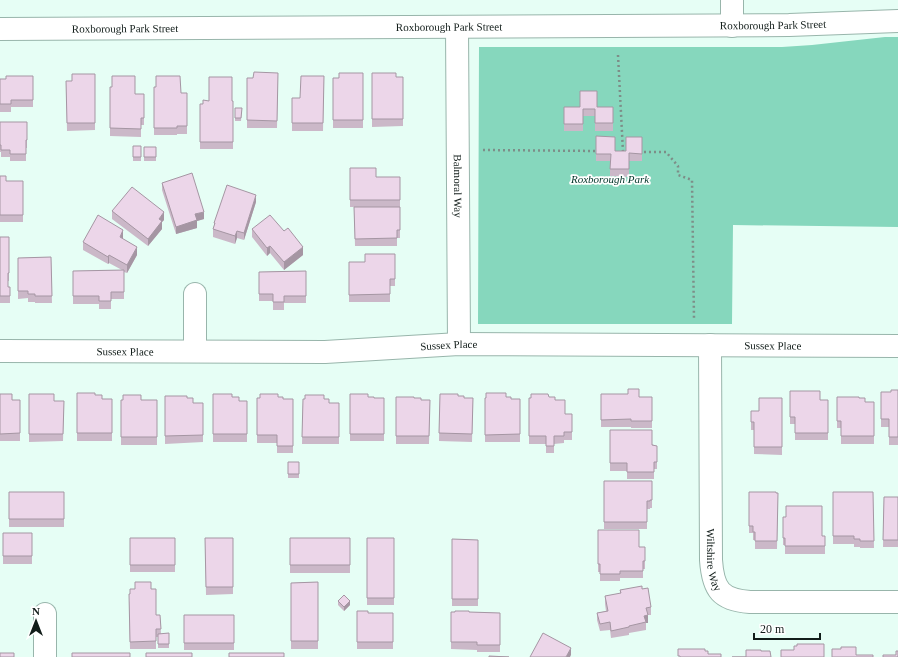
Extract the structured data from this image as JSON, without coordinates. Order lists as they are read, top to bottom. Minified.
{"streets":{"street":["Roxborough Park Street","Balmoral Way","Sussex Place","Wiltshire Way"]},"crossings":[["Roxborough Park Street","Balmoral Way"],["Balmoral Way","Sussex Place"],["Sussex Place","Wiltshire Way"]],"parks":["Roxborough Park"],"scale_bar":"20 m","north":"top"}
